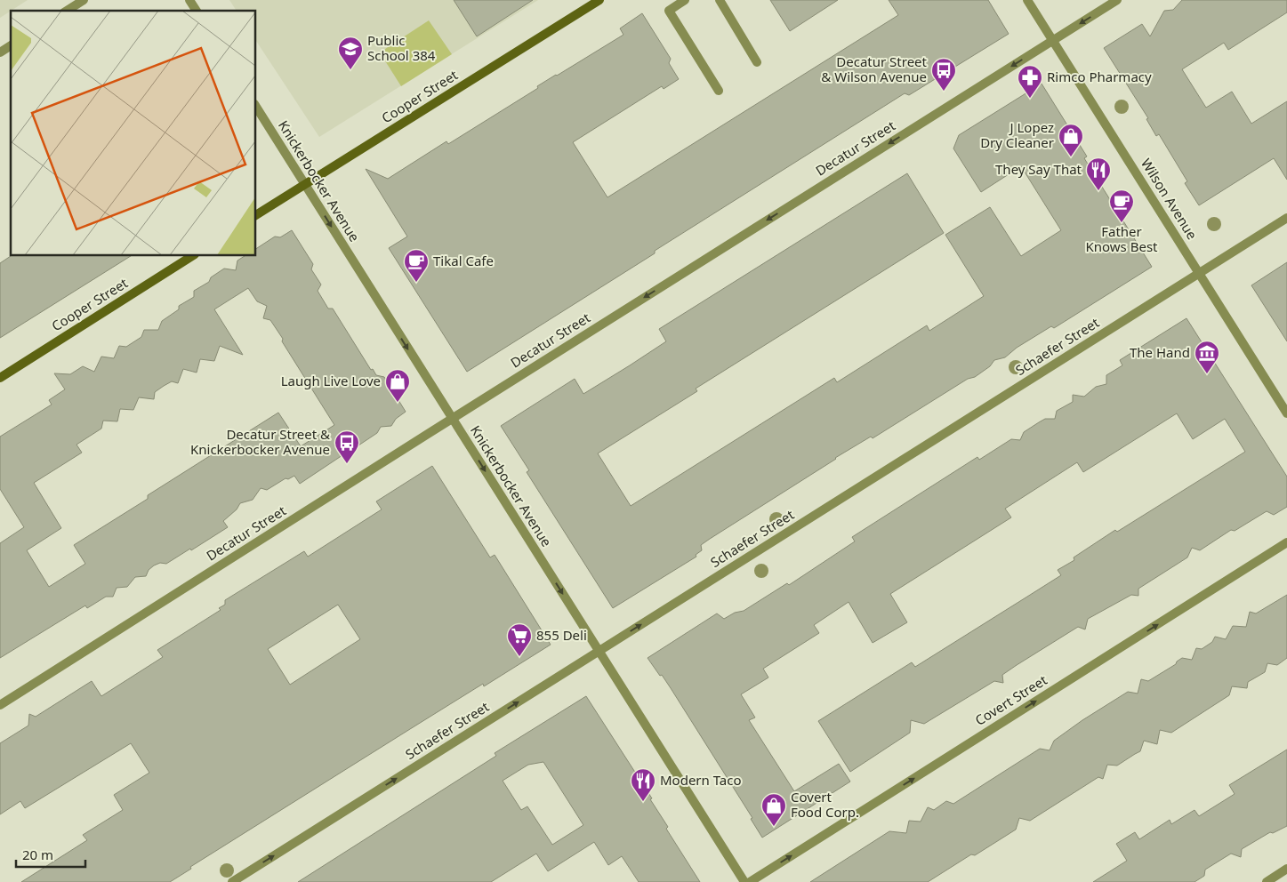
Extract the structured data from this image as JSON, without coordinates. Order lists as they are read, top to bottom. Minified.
{"streets":{"main road":["Cooper Street"],"street":["Decatur Street","Knickerbocker Avenue","Wilson Avenue","Schaefer Street","Covert Street"]},"crossings":[["Cooper Street","Knickerbocker Avenue"],["Decatur Street","Knickerbocker Avenue"],["Decatur Street","Wilson Avenue"],["Knickerbocker Avenue","Schaefer Street"],["Wilson Avenue","Schaefer Street"]],"one_way":["Decatur Street","Knickerbocker Avenue","Schaefer Street","Covert Street"],"places":{"school or university":["Public School 384"],"bus stop":["Decatur Street & Wilson Avenue","Decatur Street & Knickerbocker Avenue"],"pharmacy":["Rimco Pharmacy"],"shop":["J Lopez Dry Cleaner","Laugh Live Love","Covert Food Corp."],"restaurant":["They Say That","Modern Taco"],"cafe":["Father Knows Best","Tikal Cafe"],"museum":["The Hand"],"supermarket":["855 Deli"]},"scale_bar":"20 m"}
